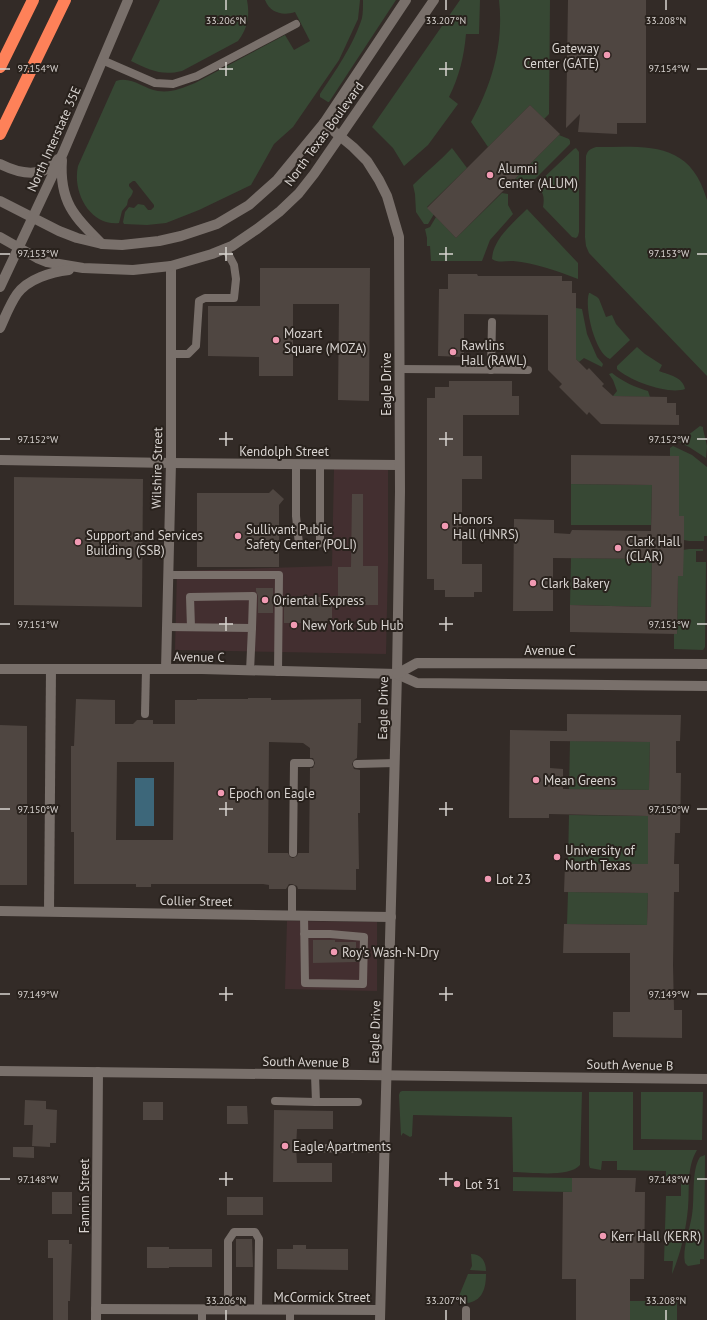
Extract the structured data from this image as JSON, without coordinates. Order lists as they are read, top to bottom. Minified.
{"streets":{"street":["North Texas Boulevard","North Interstate 35E","Eagle Drive","Kendolph Street","Wilshire Street","Avenue C","Collier Street","South Avenue B","Fannin Street","McCormick Street"]},"crossings":[["North Texas Boulevard","North Interstate 35E"],["North Texas Boulevard","Eagle Drive"],["North Texas Boulevard","Wilshire Street"],["Eagle Drive","Kendolph Street"],["Eagle Drive","Avenue C"],["Eagle Drive","Collier Street"],["Eagle Drive","South Avenue B"],["Eagle Drive","McCormick Street"],["Kendolph Street","Wilshire Street"],["Wilshire Street","Avenue C"],["South Avenue B","Fannin Street"],["Fannin Street","McCormick Street"]],"places":["Gateway Center (GATE)","Alumni Center (ALUM)","Mozart Square (MOZA)","Rawlins Hall (RAWL)","Honors Hall (HNRS)","Sullivant Public Safety Center (POLI)","Support and Services Building (SSB)","Clark Hall (CLAR)","Clark Bakery","Oriental Express","New York Sub Hub","Mean Greens","Epoch on Eagle","University of North Texas","Lot 23","Roy's Wash-N-Dry","Eagle Apartments","Lot 31","Kerr Hall (KERR)"],"coordinates":["33.206°N","33.207°N","33.208°N","97.154°W","97.153°W","97.152°W","97.151°W","97.150°W","97.149°W","97.148°W"]}
